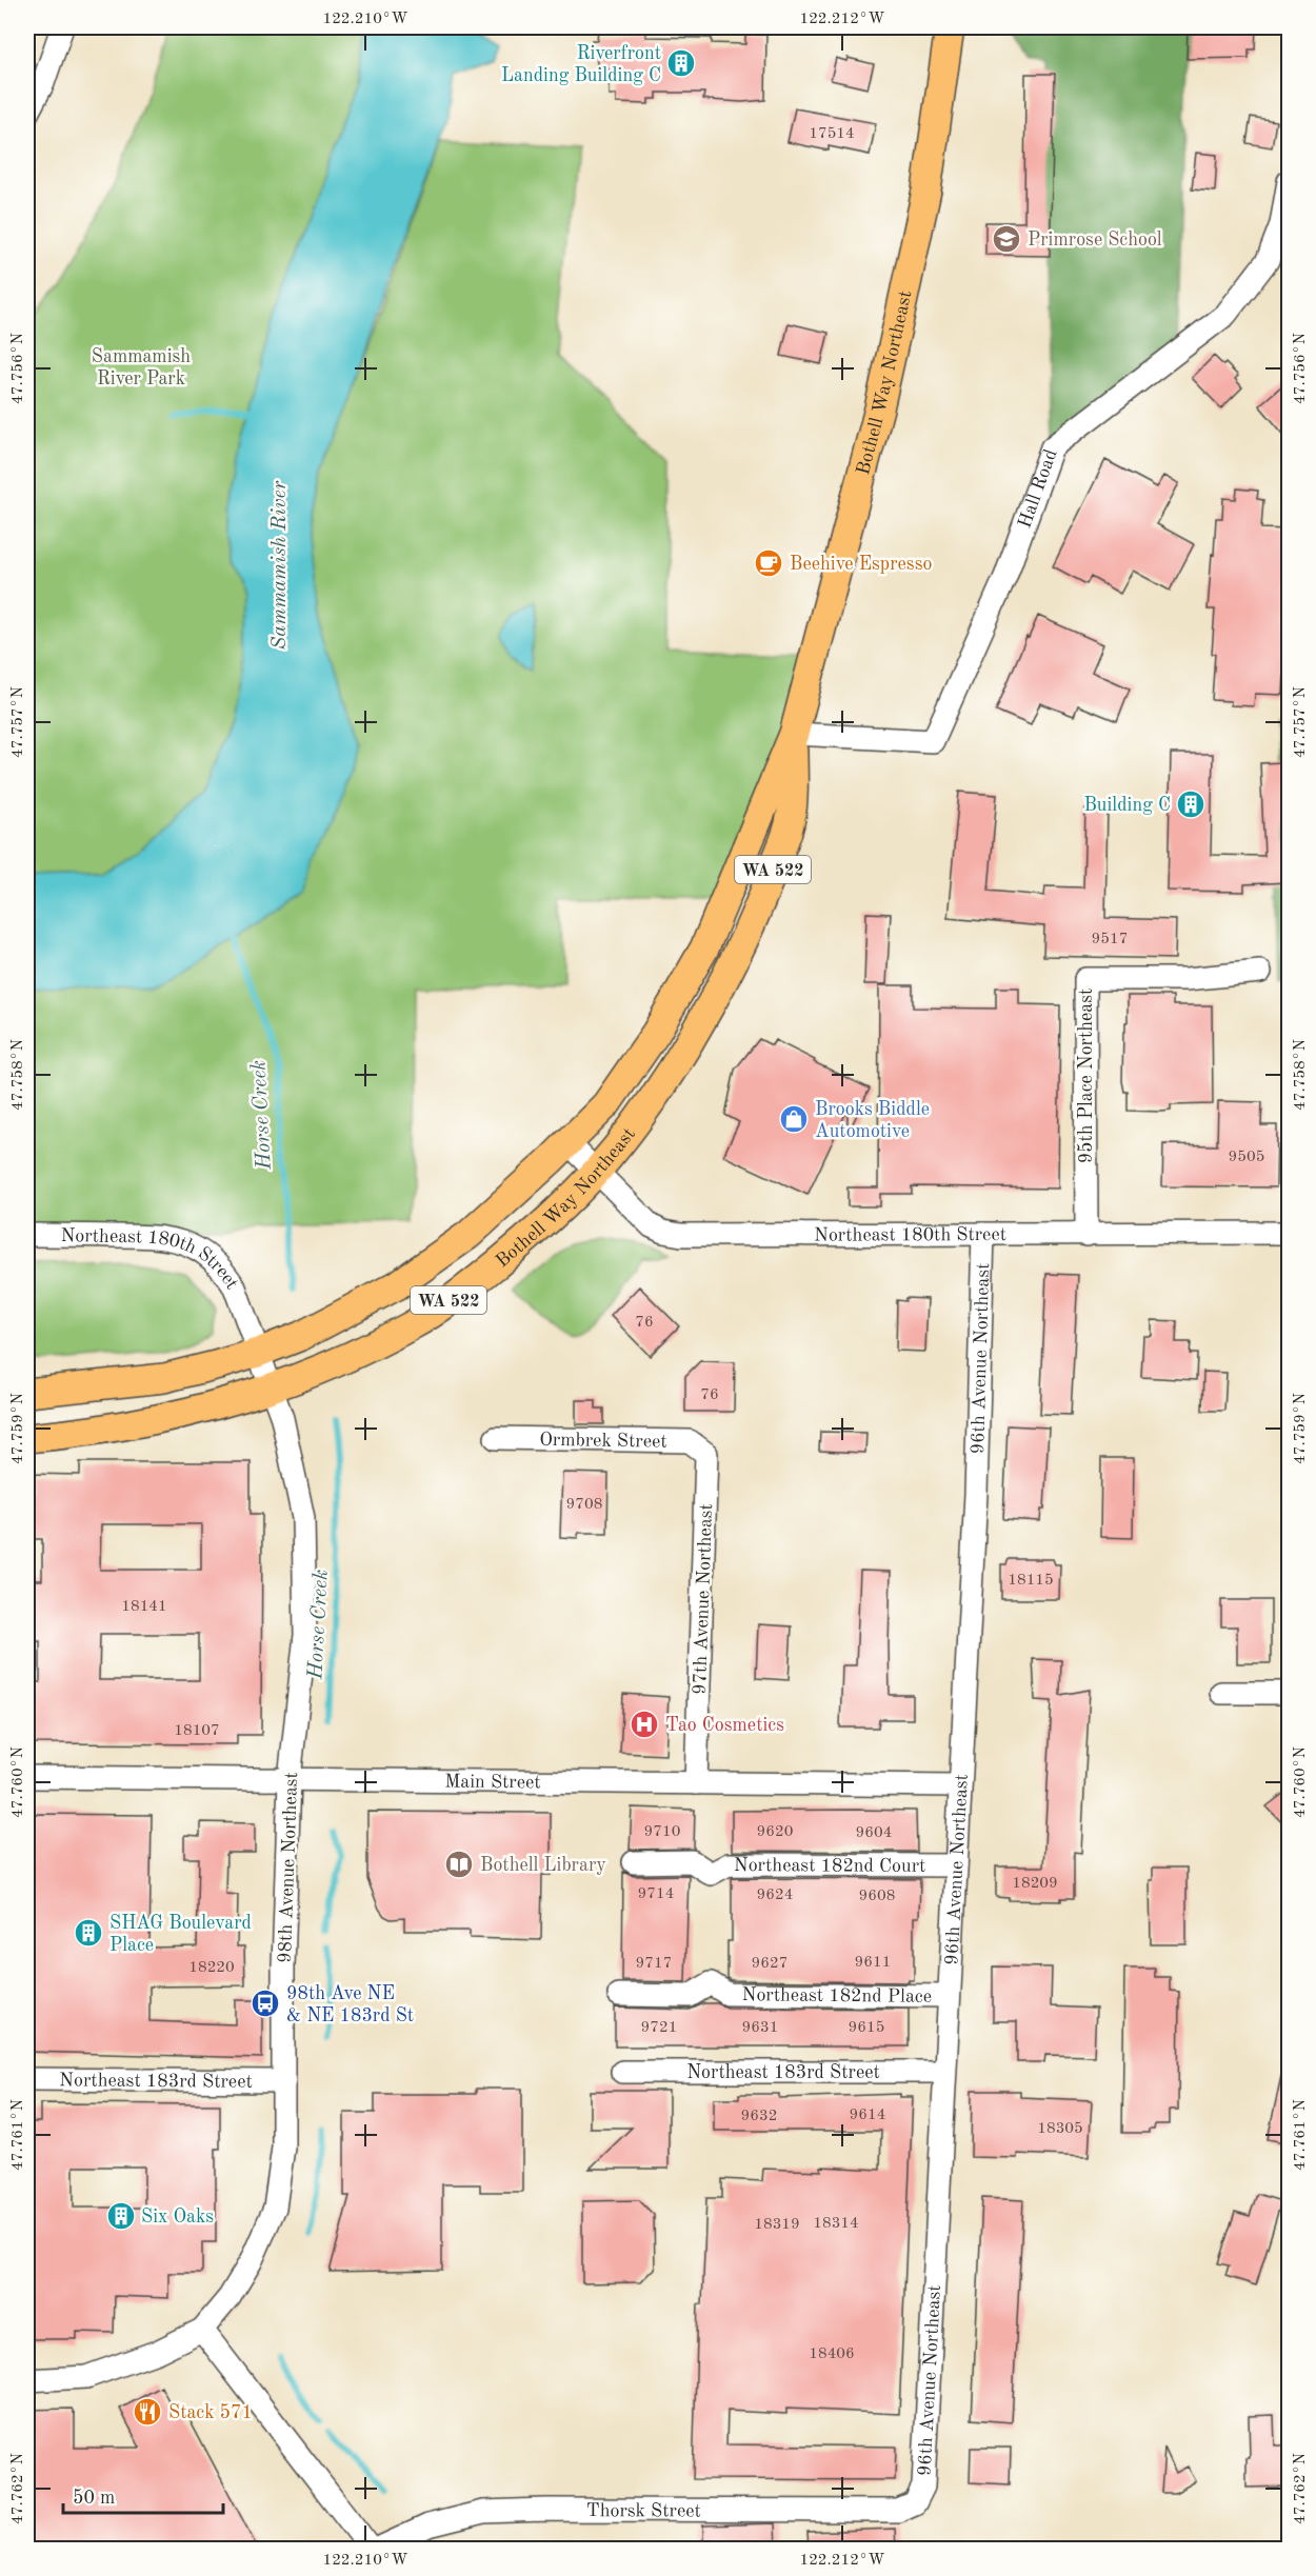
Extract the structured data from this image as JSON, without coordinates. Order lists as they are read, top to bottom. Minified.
{"streets":{"main road":["Bothell Way Northeast","WA 522"],"street":["Hall Road","95th Place Northeast","Northeast 180th Street","96th Avenue Northeast","Ormbrek Street","97th Avenue Northeast","Main Street","Northeast 182nd Court","98th Avenue Northeast","Northeast 182nd Place","Northeast 183rd Street","Thorsk Street"]},"crossings":[["Bothell Way Northeast","Hall Road"],["Bothell Way Northeast","Northeast 180th Street"],["Bothell Way Northeast","98th Avenue Northeast"],["95th Place Northeast","Northeast 180th Street"],["Northeast 180th Street","96th Avenue Northeast"],["Northeast 180th Street","98th Avenue Northeast"],["96th Avenue Northeast","Main Street"],["96th Avenue Northeast","Northeast 182nd Court"],["96th Avenue Northeast","Northeast 182nd Place"],["96th Avenue Northeast","Northeast 183rd Street"],["96th Avenue Northeast","Thorsk Street"],["Ormbrek Street","97th Avenue Northeast"],["97th Avenue Northeast","Main Street"],["Main Street","98th Avenue Northeast"],["98th Avenue Northeast","Northeast 183rd Street"]],"water":["Sammamish River","Horse Creek"],"parks":["Sammamish River Park"],"places":{"building":["Riverfront Landing Building C","Building C","SHAG Boulevard Place","Six Oaks"],"school or university":["Primrose School"],"cafe":["Beehive Espresso"],"shop":["Brooks Biddle Automotive"],"hospital":["Tao Cosmetics"],"library":["Bothell Library"],"bus stop":["98th Ave NE & NE 183rd St"],"restaurant":["Stack 571"]},"house_numbers":["17514","9517","9505","76","76","9708","18115","18141","18107","9710","9620","9604","18209","9714","9624","9608","9611","9717","9627","18220","9721","9631","9615","9614","9632","18305","18314","18319","18406"],"scale_bar":"50 m","coordinates":["122.210°W","122.212°W","47.756°N","47.757°N","47.758°N","47.759°N","47.760°N","47.761°N","47.762°N"]}
